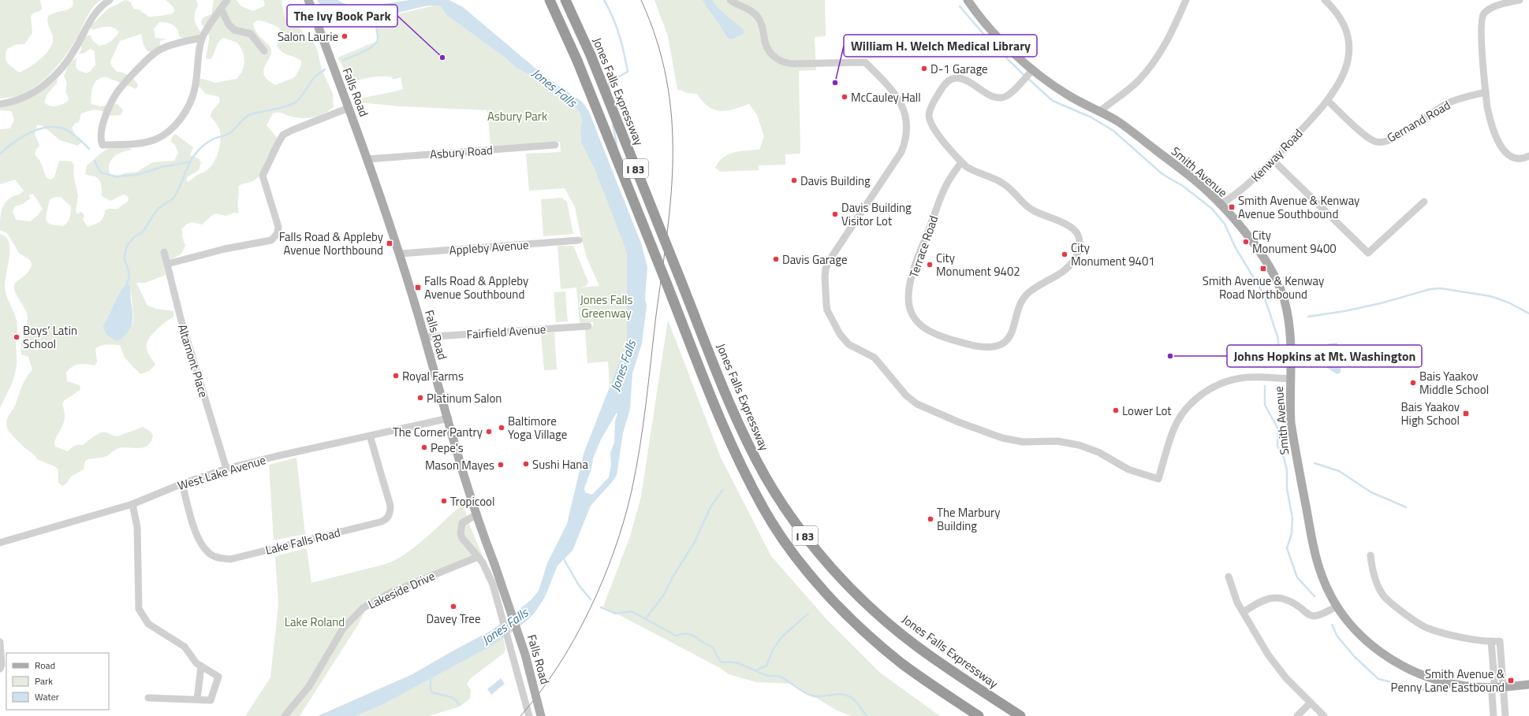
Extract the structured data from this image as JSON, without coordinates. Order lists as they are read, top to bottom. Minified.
{"streets":{"highway":["Jones Falls Expressway","I 83"],"main road":["Falls Road","Smith Avenue"],"street":["Gernand Road","Asbury Road","Kenway Road","Terrace Road","Appleby Avenue","Fairfield Avenue","Altamont Place","West Lake Avenue","Lake Falls Road","Lakeside Drive"]},"crossings":[["Falls Road","Asbury Road"],["Falls Road","Appleby Avenue"],["Falls Road","Fairfield Avenue"],["Falls Road","West Lake Avenue"],["Gernand Road","Kenway Road"],["Kenway Road","Smith Avenue"],["Smith Avenue","Terrace Road"],["Altamont Place","West Lake Avenue"],["West Lake Avenue","Lake Falls Road"]],"water":["Jones Falls"],"parks":["Asbury Park","Jones Falls Greenway","Lake Roland"],"places":{"other":["Salon Laurie","The Ivy Book Park","D-1 Garage","William H. Welch Medical Library","McCauley Hall","Davis Building","Davis Building Visitor Lot","City Monument 9400","City Monument 9401","Davis Garage","City Monument 9402","Boys’ Latin School","Johns Hopkins at Mt. Washington","Royal Farms","Bais Yaakov Middle School","Platinum Salon","Lower Lot","Baltimore Yoga Village","The Corner Pantry","Pepe's","Sushi Hana","Mason Mayes","Tropicool","The Marbury Building","Davey Tree"],"transit":["Smith Avenue & Kenway Avenue Southbound","Falls Road & Appleby Avenue Northbound","Smith Avenue & Kenway Road Northbound","Falls Road & Appleby Avenue Southbound","Bais Yaakov High School","Smith Avenue & Penny Lane Eastbound"]},"legend":["Road","Park","Water"]}
